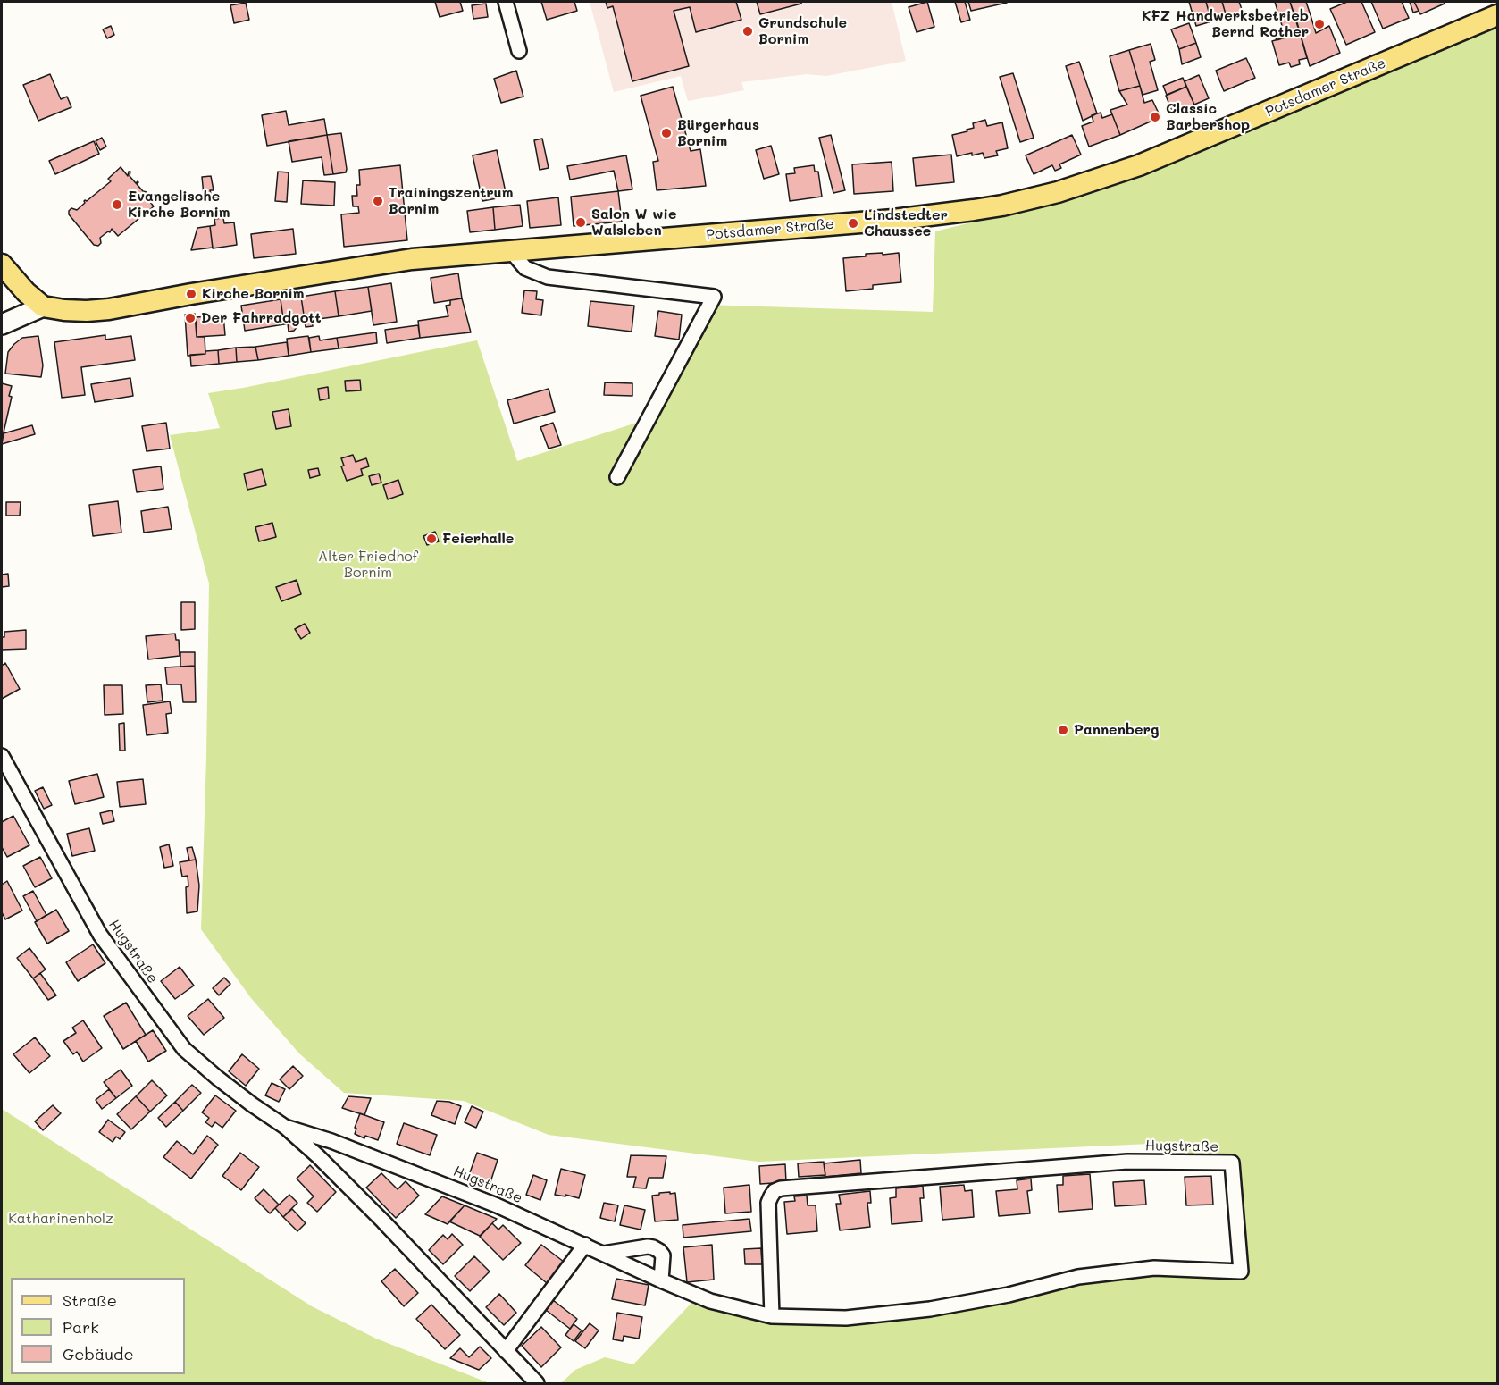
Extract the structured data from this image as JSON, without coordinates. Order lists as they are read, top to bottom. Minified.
{"streets":{"main road":["Potsdamer Straße"],"street":["Hugstraße"]},"parks":["Alter Friedhof Bornim","Katharinenholz"],"places":["KFZ Handwerksbetrieb Bernd Rother","Grundschule Bornim","Classic Barbershop","Bürgerhaus Bornim","Trainingszentrum Bornim","Evangelische Kirche Bornim","Salon W wie Walsleben","Lindstedter Chaussee","Kirche Bornim","Der Fahrradgott","Feierhalle","Pannenberg"],"legend":["Straße","Park","Gebäude"]}
